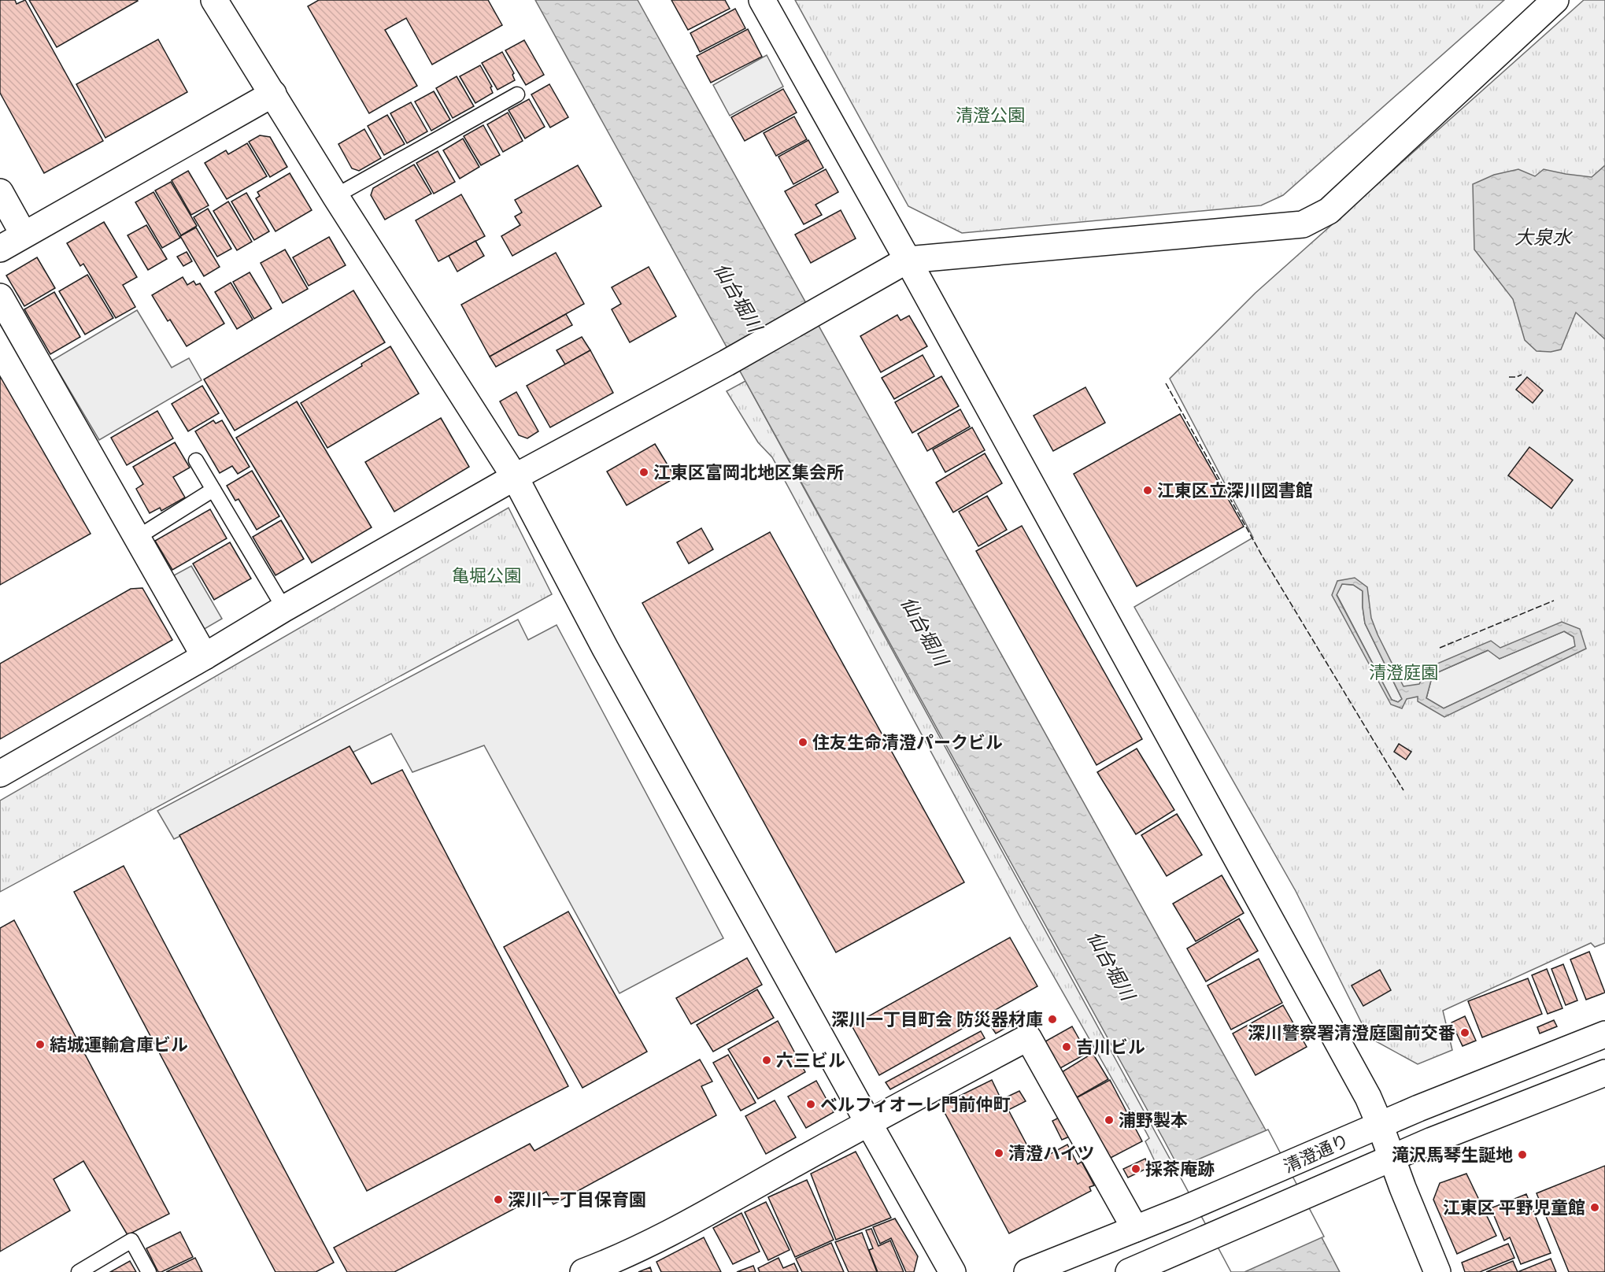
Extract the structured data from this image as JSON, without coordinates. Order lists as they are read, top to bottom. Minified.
{"streets":{"street":["清澄通り"]},"water":["大泉水","仙台堀川"],"parks":["清澄公園","亀堀公園","清澄庭園"],"places":["江東区富岡北地区集会所","江東区立深川図書館","住友生命清澄パークビル","深川一丁目町会 防災器材庫","深川警察署清澄庭園前交番","結城運輸倉庫ビル","吉川ビル","六三ビル","ベルフィオーレ門前仲町","浦野製本","清澄ハイツ","滝沢馬琴生誕地","採茶庵跡","深川一丁目保育園","江東区 平野児童館"]}
